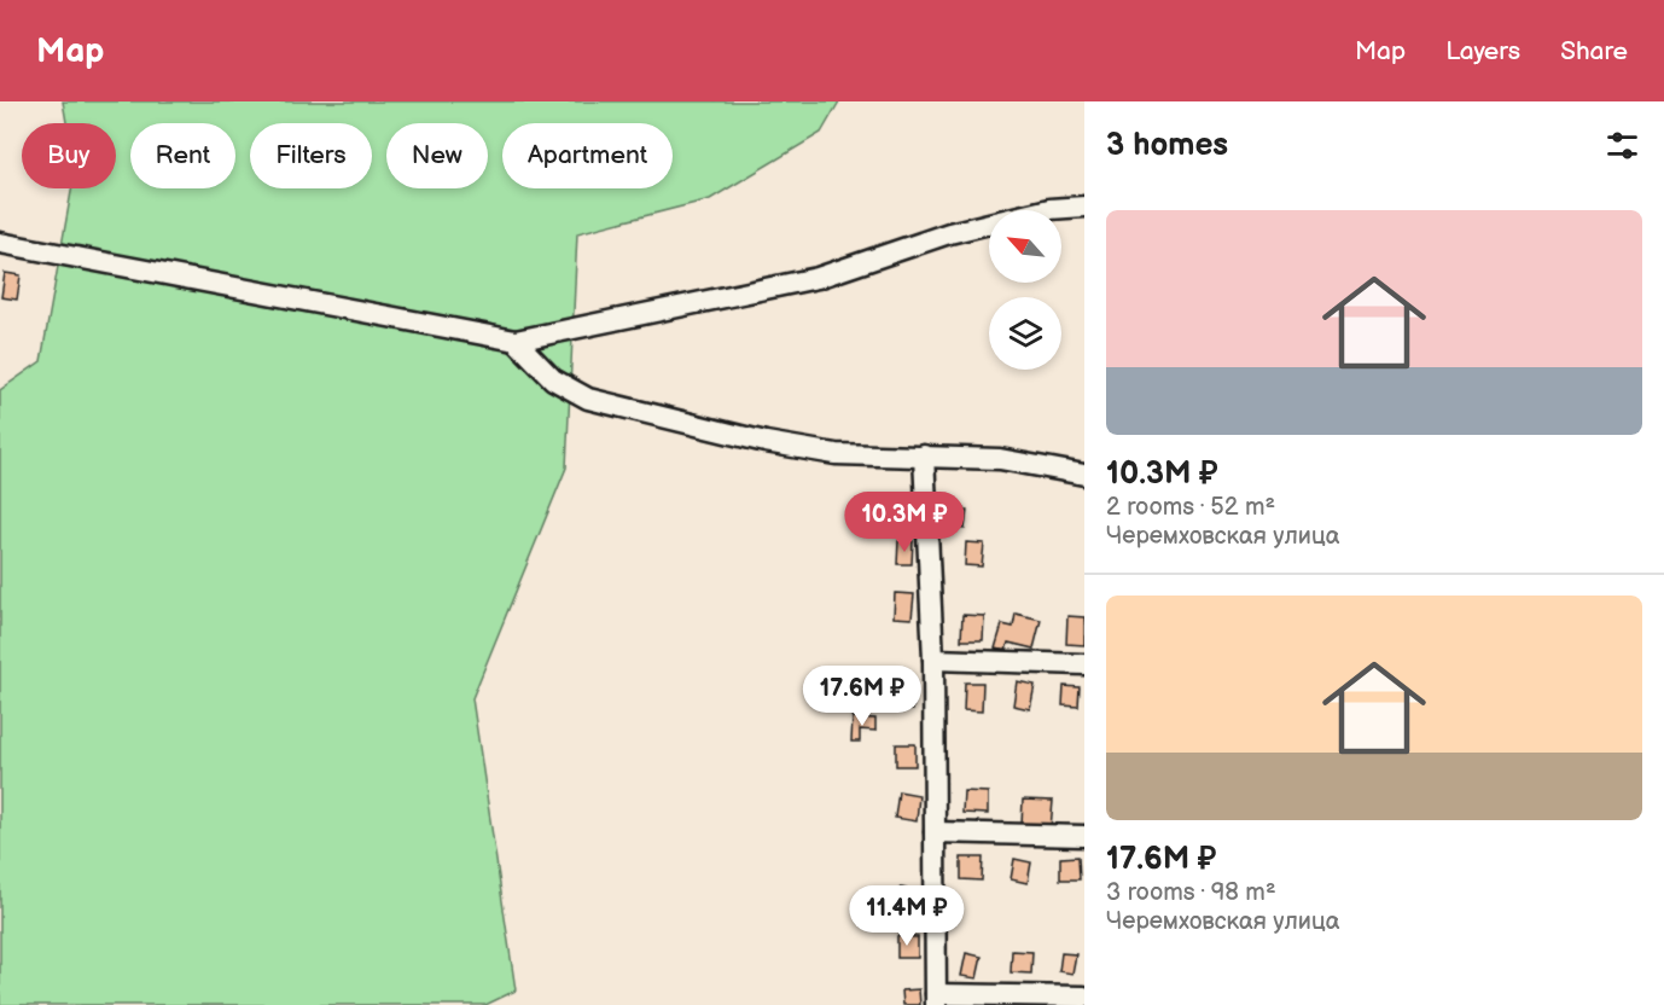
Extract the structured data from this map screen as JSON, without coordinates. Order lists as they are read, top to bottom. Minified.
{"north":"top left","page":{"header":"Map","nav":["Map","Layers","Share"],"heading":"3 homes","chip":["Buy","Rent","Filters","New","Apartment"],"list":[{"name":"10.3M ₽","note":"2 rooms · 52 m² · Черемховская улица"},{"name":"17.6M ₽","note":"3 rooms · 98 m² · Черемховская улица"}],"price":["10.3M ₽","17.6M ₽","11.4M ₽"]}}
